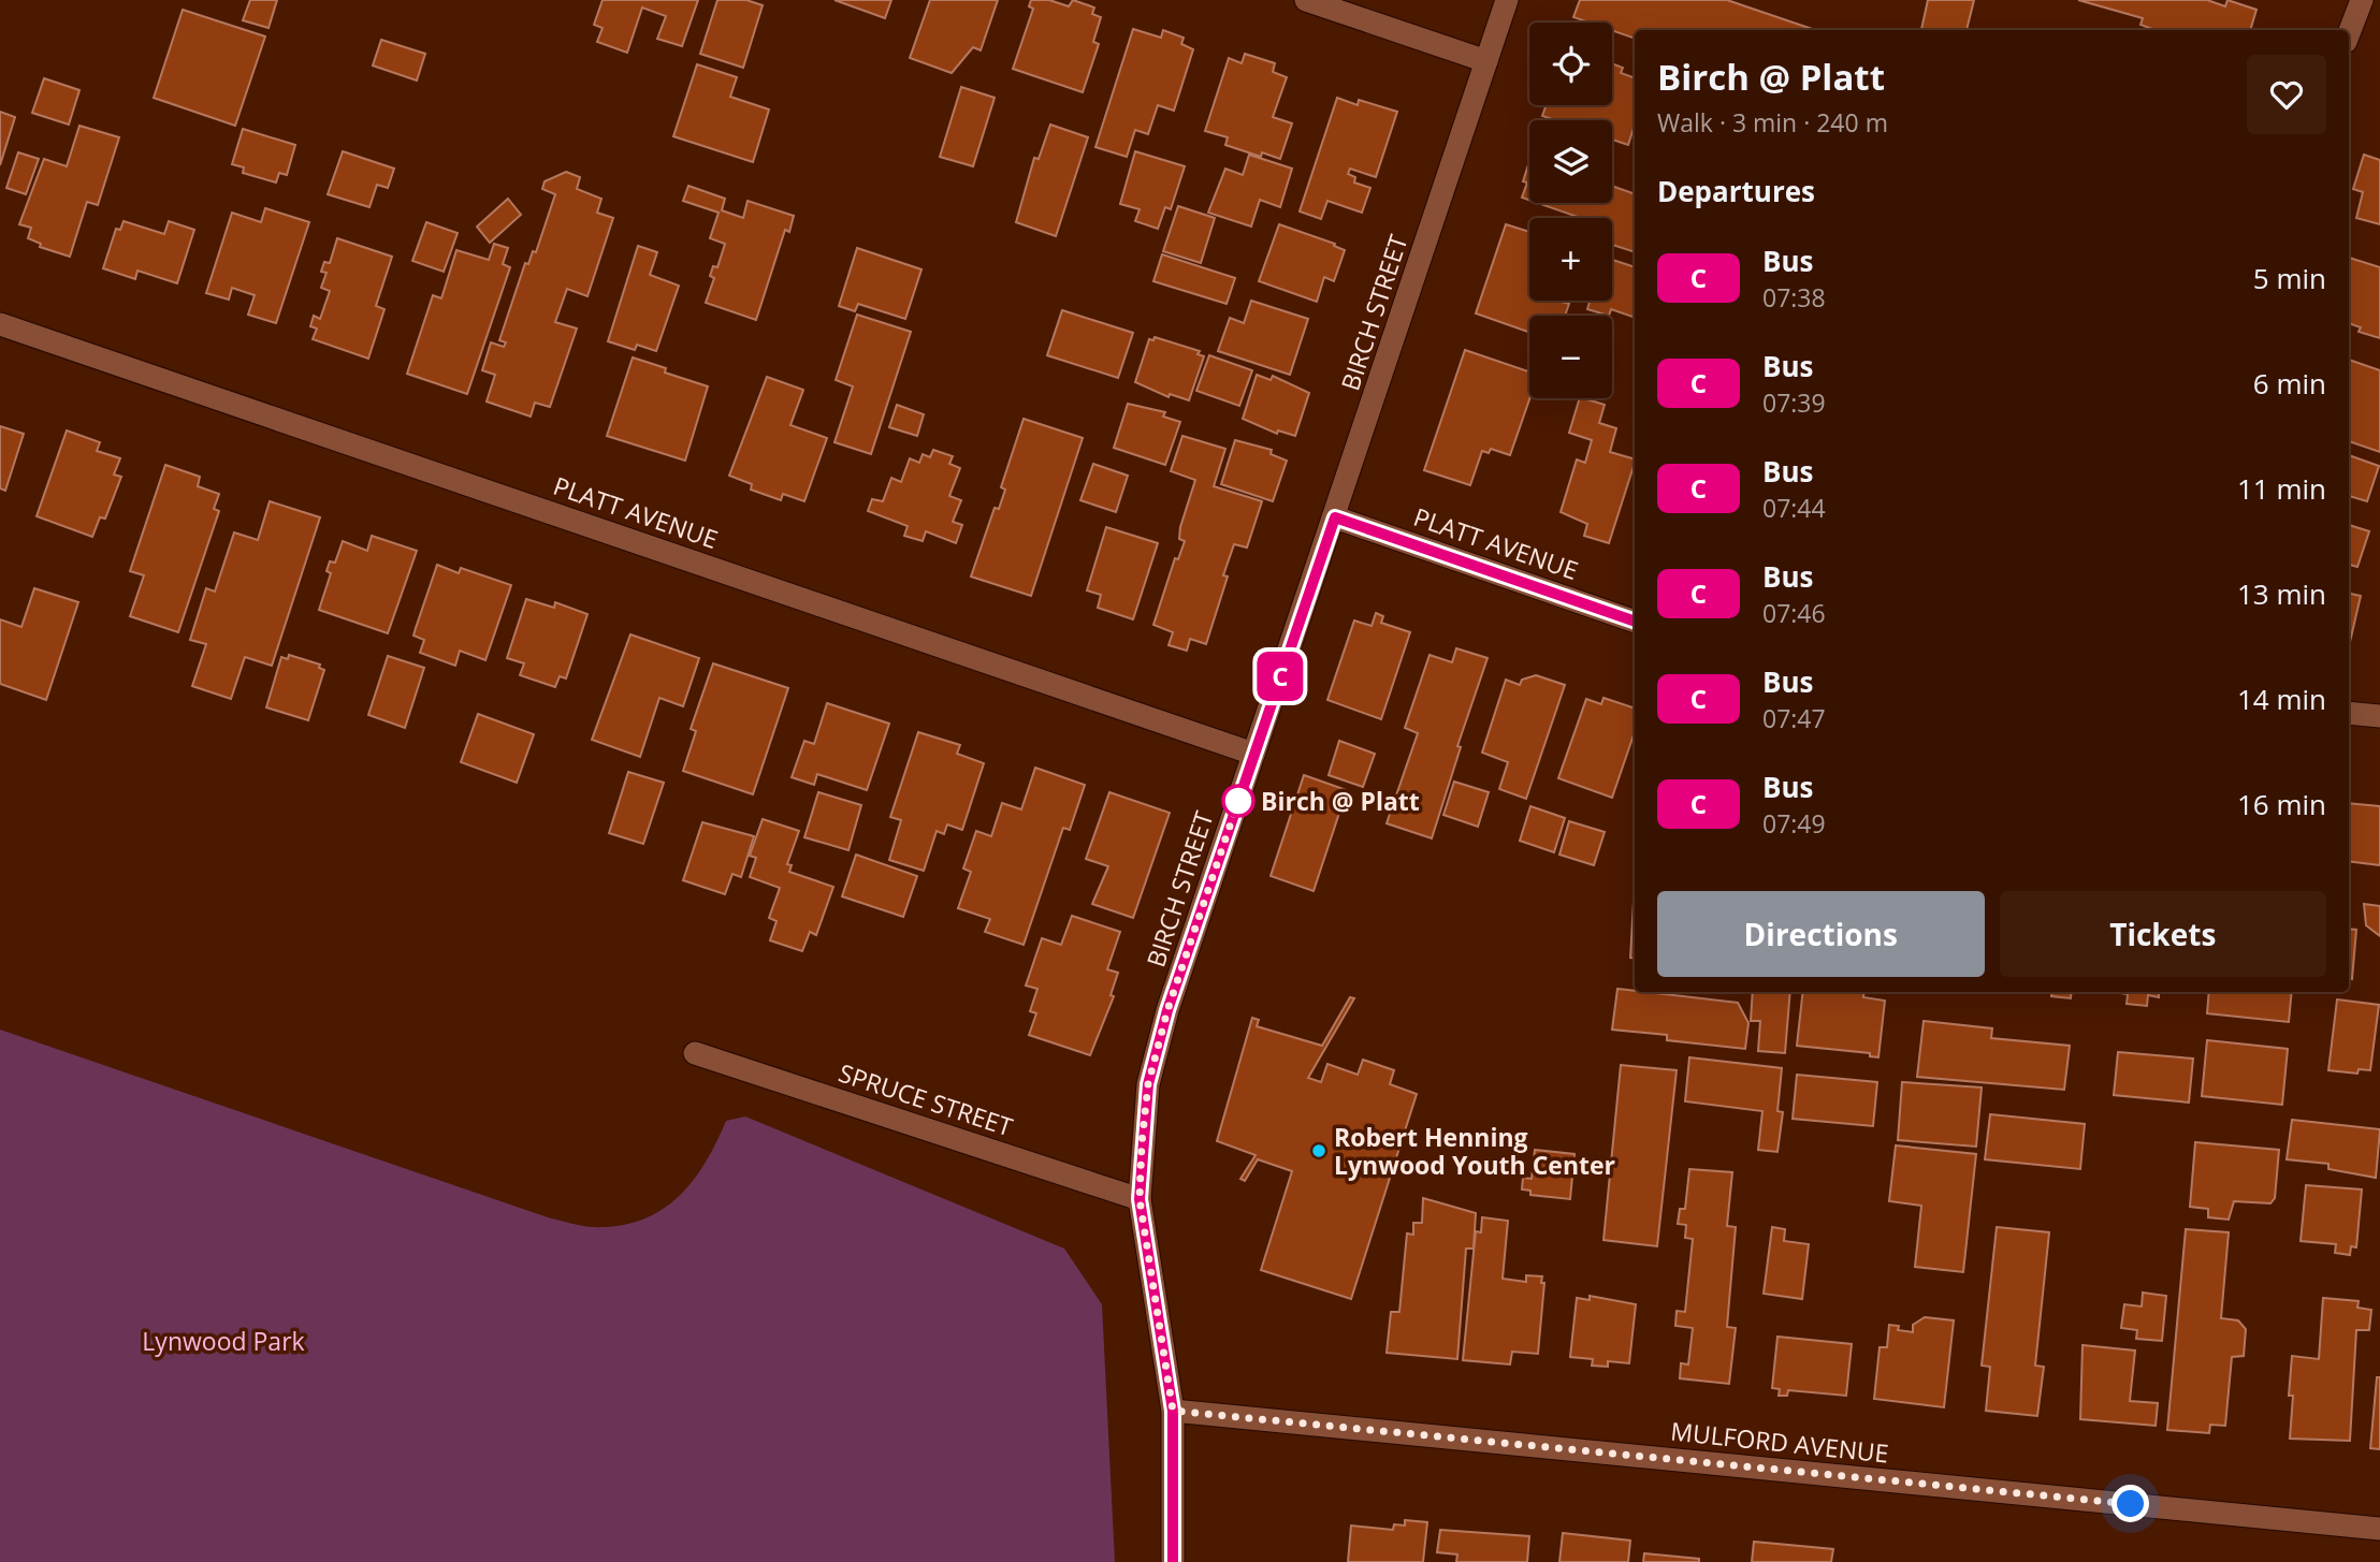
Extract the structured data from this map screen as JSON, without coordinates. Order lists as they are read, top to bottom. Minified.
{"streets":{"street":["BIRCH STREET","PLATT AVENUE","SPRUCE STREET","MULFORD AVENUE"]},"crossings":[["BIRCH STREET","PLATT AVENUE"],["BIRCH STREET","SPRUCE STREET"],["BIRCH STREET","MULFORD AVENUE"]],"parks":["Lynwood Park"],"places":["Birch @ Platt","Robert Henning Lynwood Youth Center"],"lines":["bus line C"],"page":{"on_map":"C","map_buttons":["+","−"],"heading":[["Birch @ Platt","Walk · 3 min · 240 m"],"Departures"],"list":[{"mark":"C","name":"Bus","note":"07:38","value":"5 min"},{"mark":"C","name":"Bus","note":"07:39","value":"6 min"},{"mark":"C","name":"Bus","note":"07:44","value":"11 min"},{"mark":"C","name":"Bus","note":"07:46","value":"13 min"},{"mark":"C","name":"Bus","note":"07:47","value":"14 min"},{"mark":"C","name":"Bus","note":"07:49","value":"16 min"}],"buttons":["Directions","Tickets"]}}
